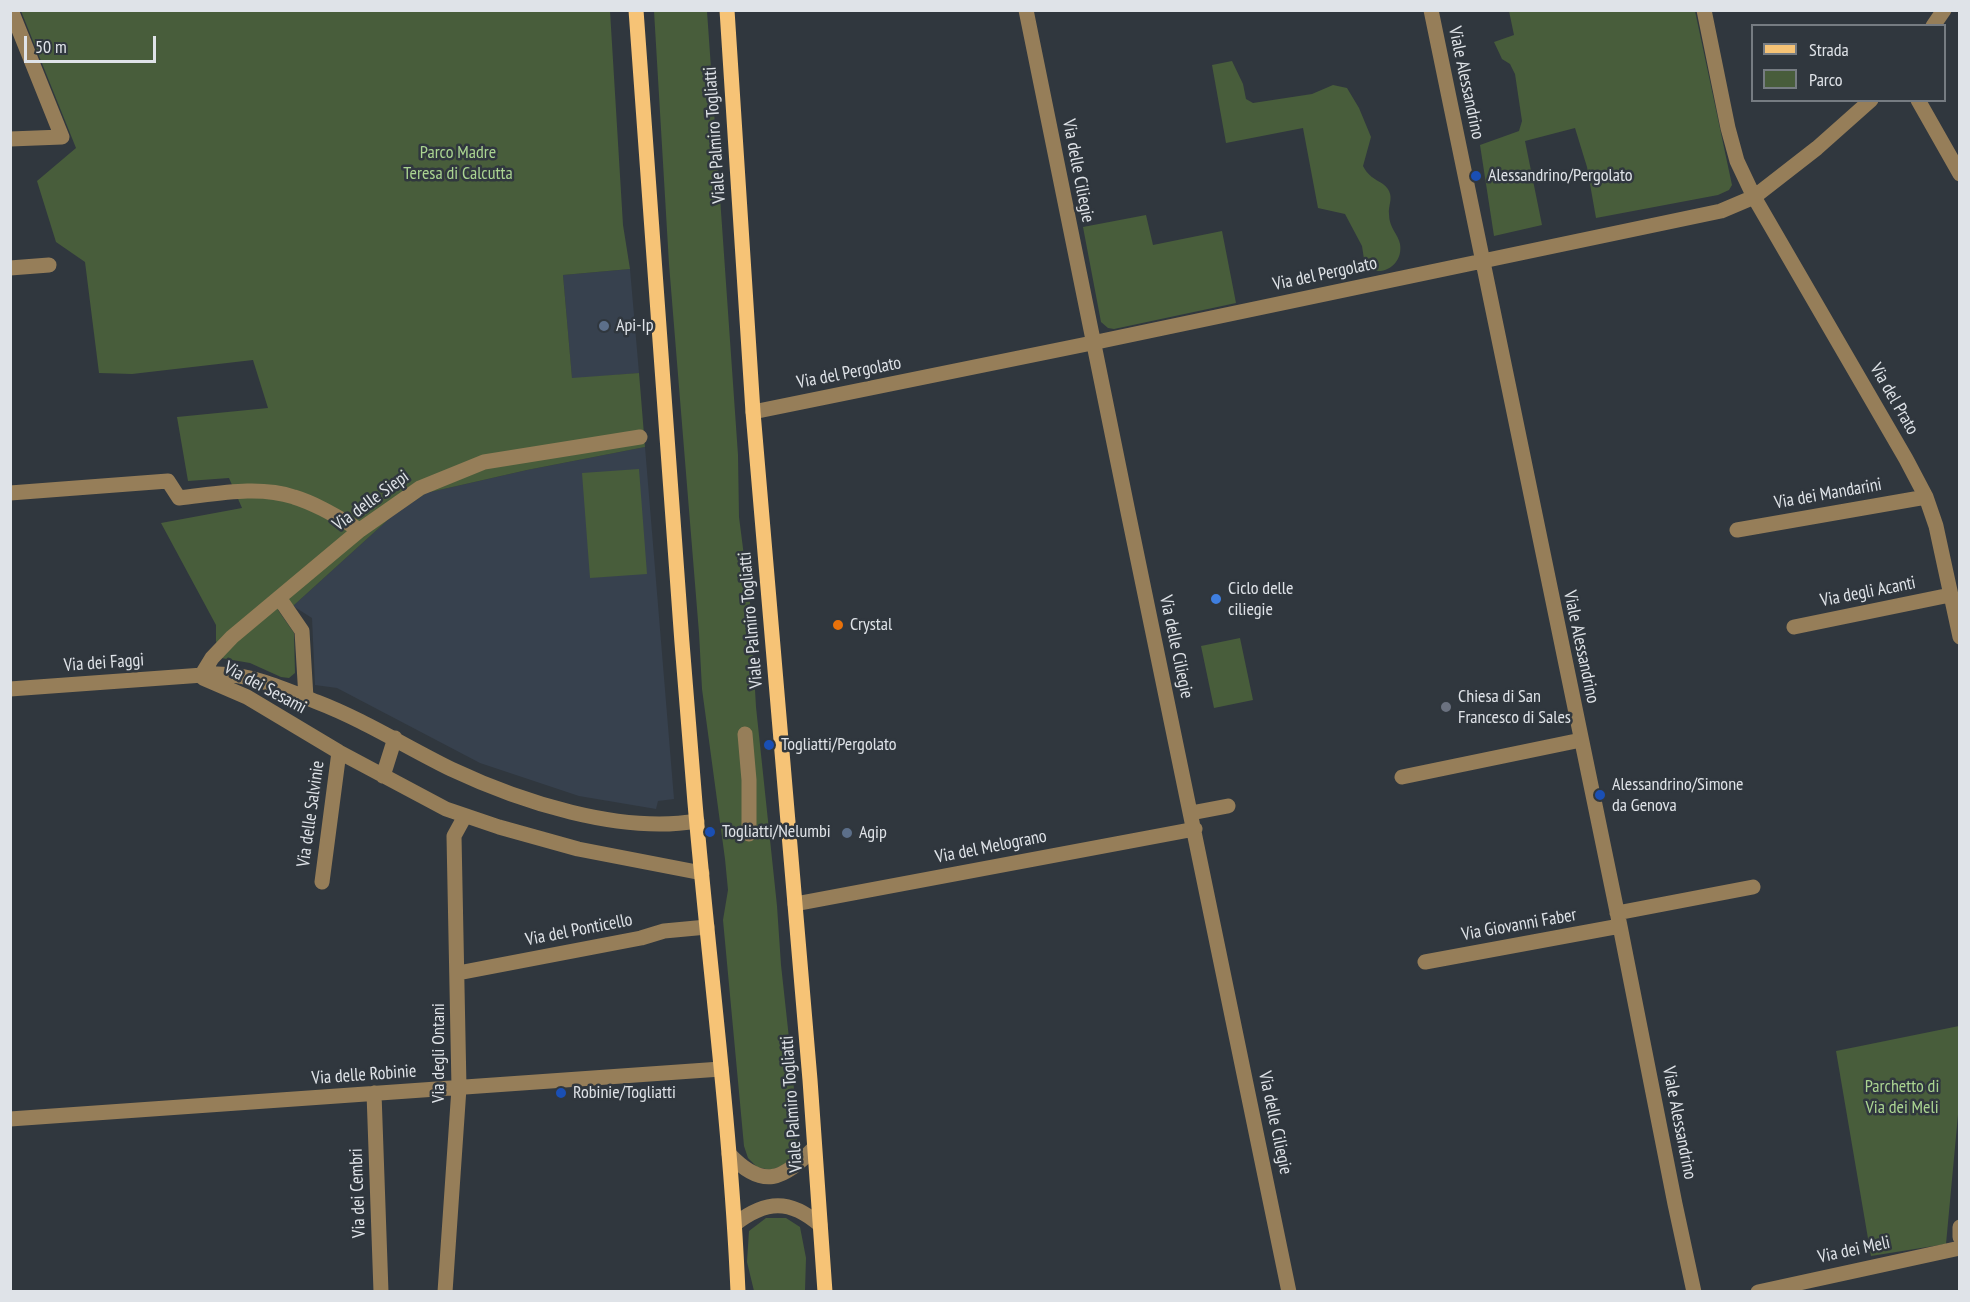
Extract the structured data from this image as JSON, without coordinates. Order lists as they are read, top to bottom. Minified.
{"streets":{"main road":["Viale Palmiro Togliatti"],"street":["Viale Alessandrino","Via delle Ciliegie","Via del Pergolato","Via del Prato","Via dei Mandarini","Via delle Siepi","Via degli Acanti","Via dei Faggi","Via dei Sesami","Via delle Salvinie","Via del Melograno","Via Giovanni Faber","Via del Ponticello","Via degli Ontani","Via delle Robinie","Via dei Cembri","Via dei Meli"]},"crossings":[["Viale Alessandrino","Via del Pergolato"],["Viale Alessandrino","Via Giovanni Faber"],["Viale Palmiro Togliatti","Via del Pergolato"],["Viale Palmiro Togliatti","Via del Melograno"],["Via delle Ciliegie","Via del Pergolato"],["Via delle Ciliegie","Via del Melograno"],["Via del Pergolato","Via del Prato"],["Via del Prato","Via dei Mandarini"],["Via del Prato","Via degli Acanti"],["Via delle Siepi","Via dei Faggi"],["Via delle Siepi","Via dei Sesami"],["Via dei Faggi","Via dei Sesami"],["Via dei Sesami","Via delle Salvinie"],["Via dei Sesami","Via degli Ontani"],["Via del Ponticello","Via degli Ontani"],["Via degli Ontani","Via delle Robinie"],["Via delle Robinie","Via dei Cembri"]],"parks":["Parco Madre Teresa di Calcutta","Parchetto di Via dei Meli"],"places":["Alessandrino/Pergolato","Api-Ip","Ciclo delle ciliegie","Crystal","Chiesa di San Francesco di Sales","Togliatti/Pergolato","Alessandrino/Simone da Genova","Togliatti/Nelumbi","Agip","Robinie/Togliatti"],"legend":["Strada","Parco"],"scale_bar":"50 m"}
